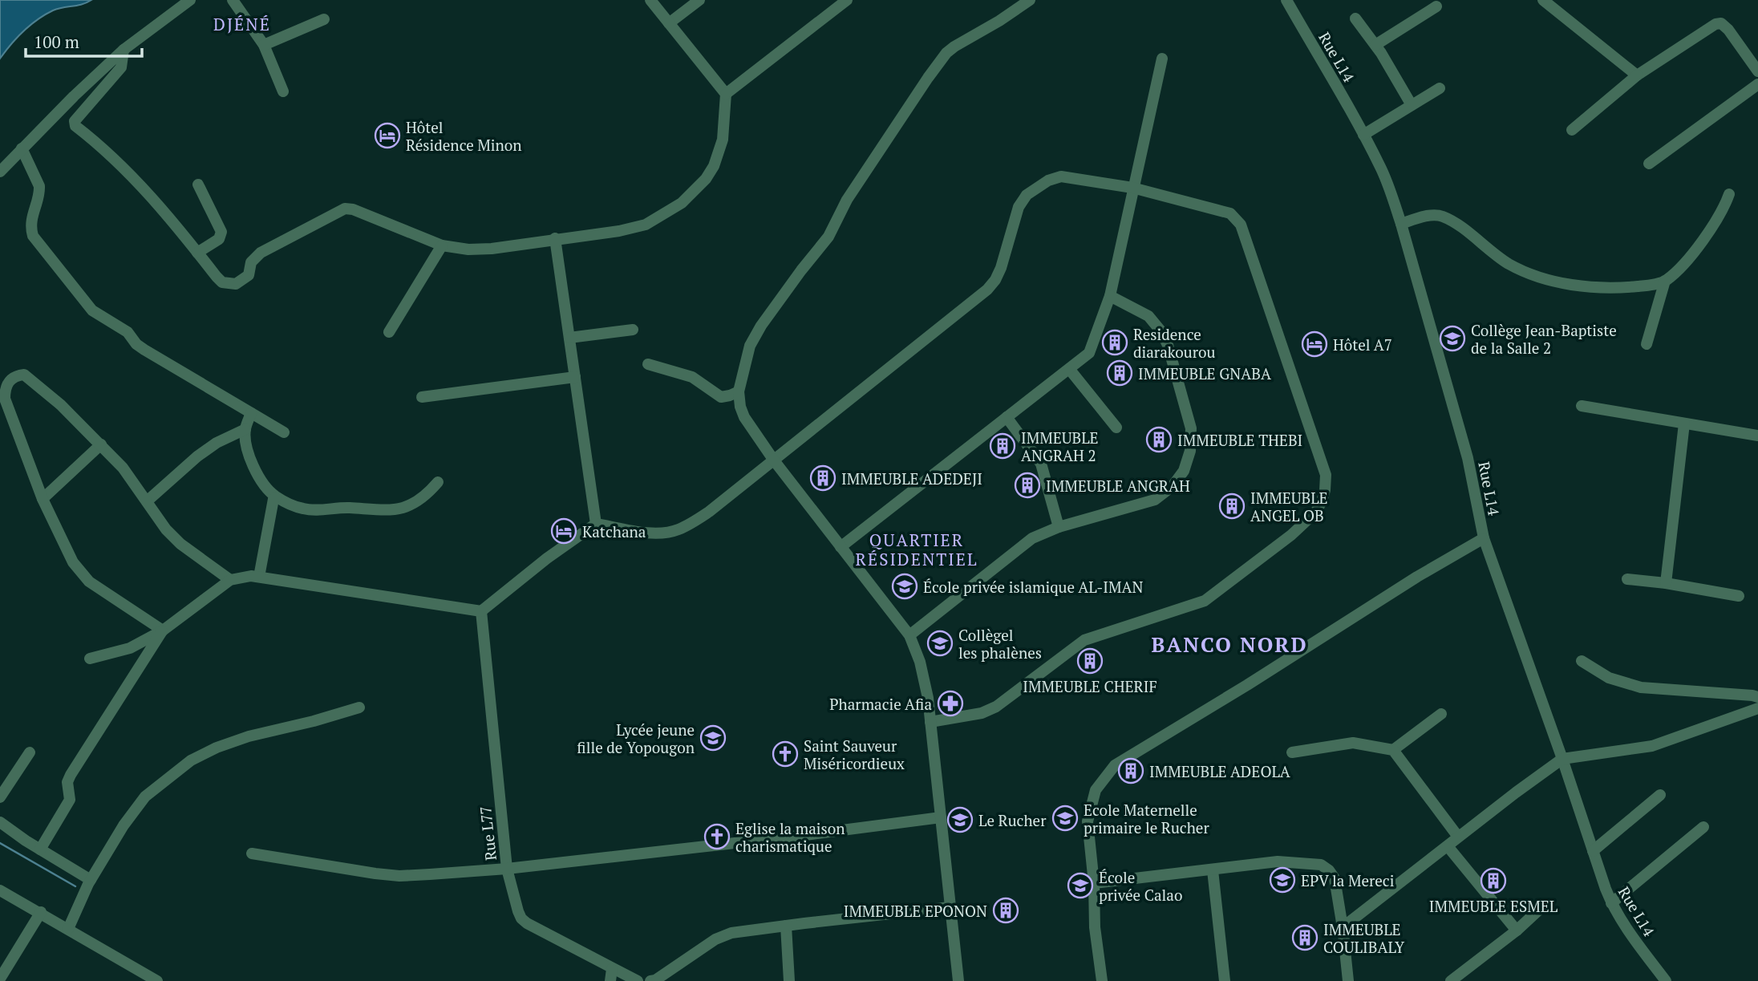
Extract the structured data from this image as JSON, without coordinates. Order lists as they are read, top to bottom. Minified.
{"streets":{"street":["Rue L14","Rue L77"]},"districts":["DJÉNÉ","QUARTIER RÉSIDENTIEL","BANCO NORD"],"places":{"hotel":["Hôtel Résidence Minon","Hôtel A7","Katchana"],"school or university":["Collège Jean-Baptiste de la Salle 2","École privée islamique AL-IMAN","Collègel les phalènes","Lycée jeune fille de Yopougon","Ecole Maternelle primaire le Rucher","Le Rucher","EPV la Mereci","École privée Calao"],"building":["Residence diarakourou","IMMEUBLE GNABA","IMMEUBLE THEBI","IMMEUBLE ANGRAH 2","IMMEUBLE ADEDEJI","IMMEUBLE ANGRAH","IMMEUBLE ANGEL OB","IMMEUBLE CHERIF","IMMEUBLE ADEOLA","IMMEUBLE ESMEL","IMMEUBLE EPONON","IMMEUBLE COULIBALY"],"pharmacy":["Pharmacie Afia"],"church":["Saint Sauveur Miséricordieux","Eglise la maison charismatique"]},"scale_bar":"100 m"}
